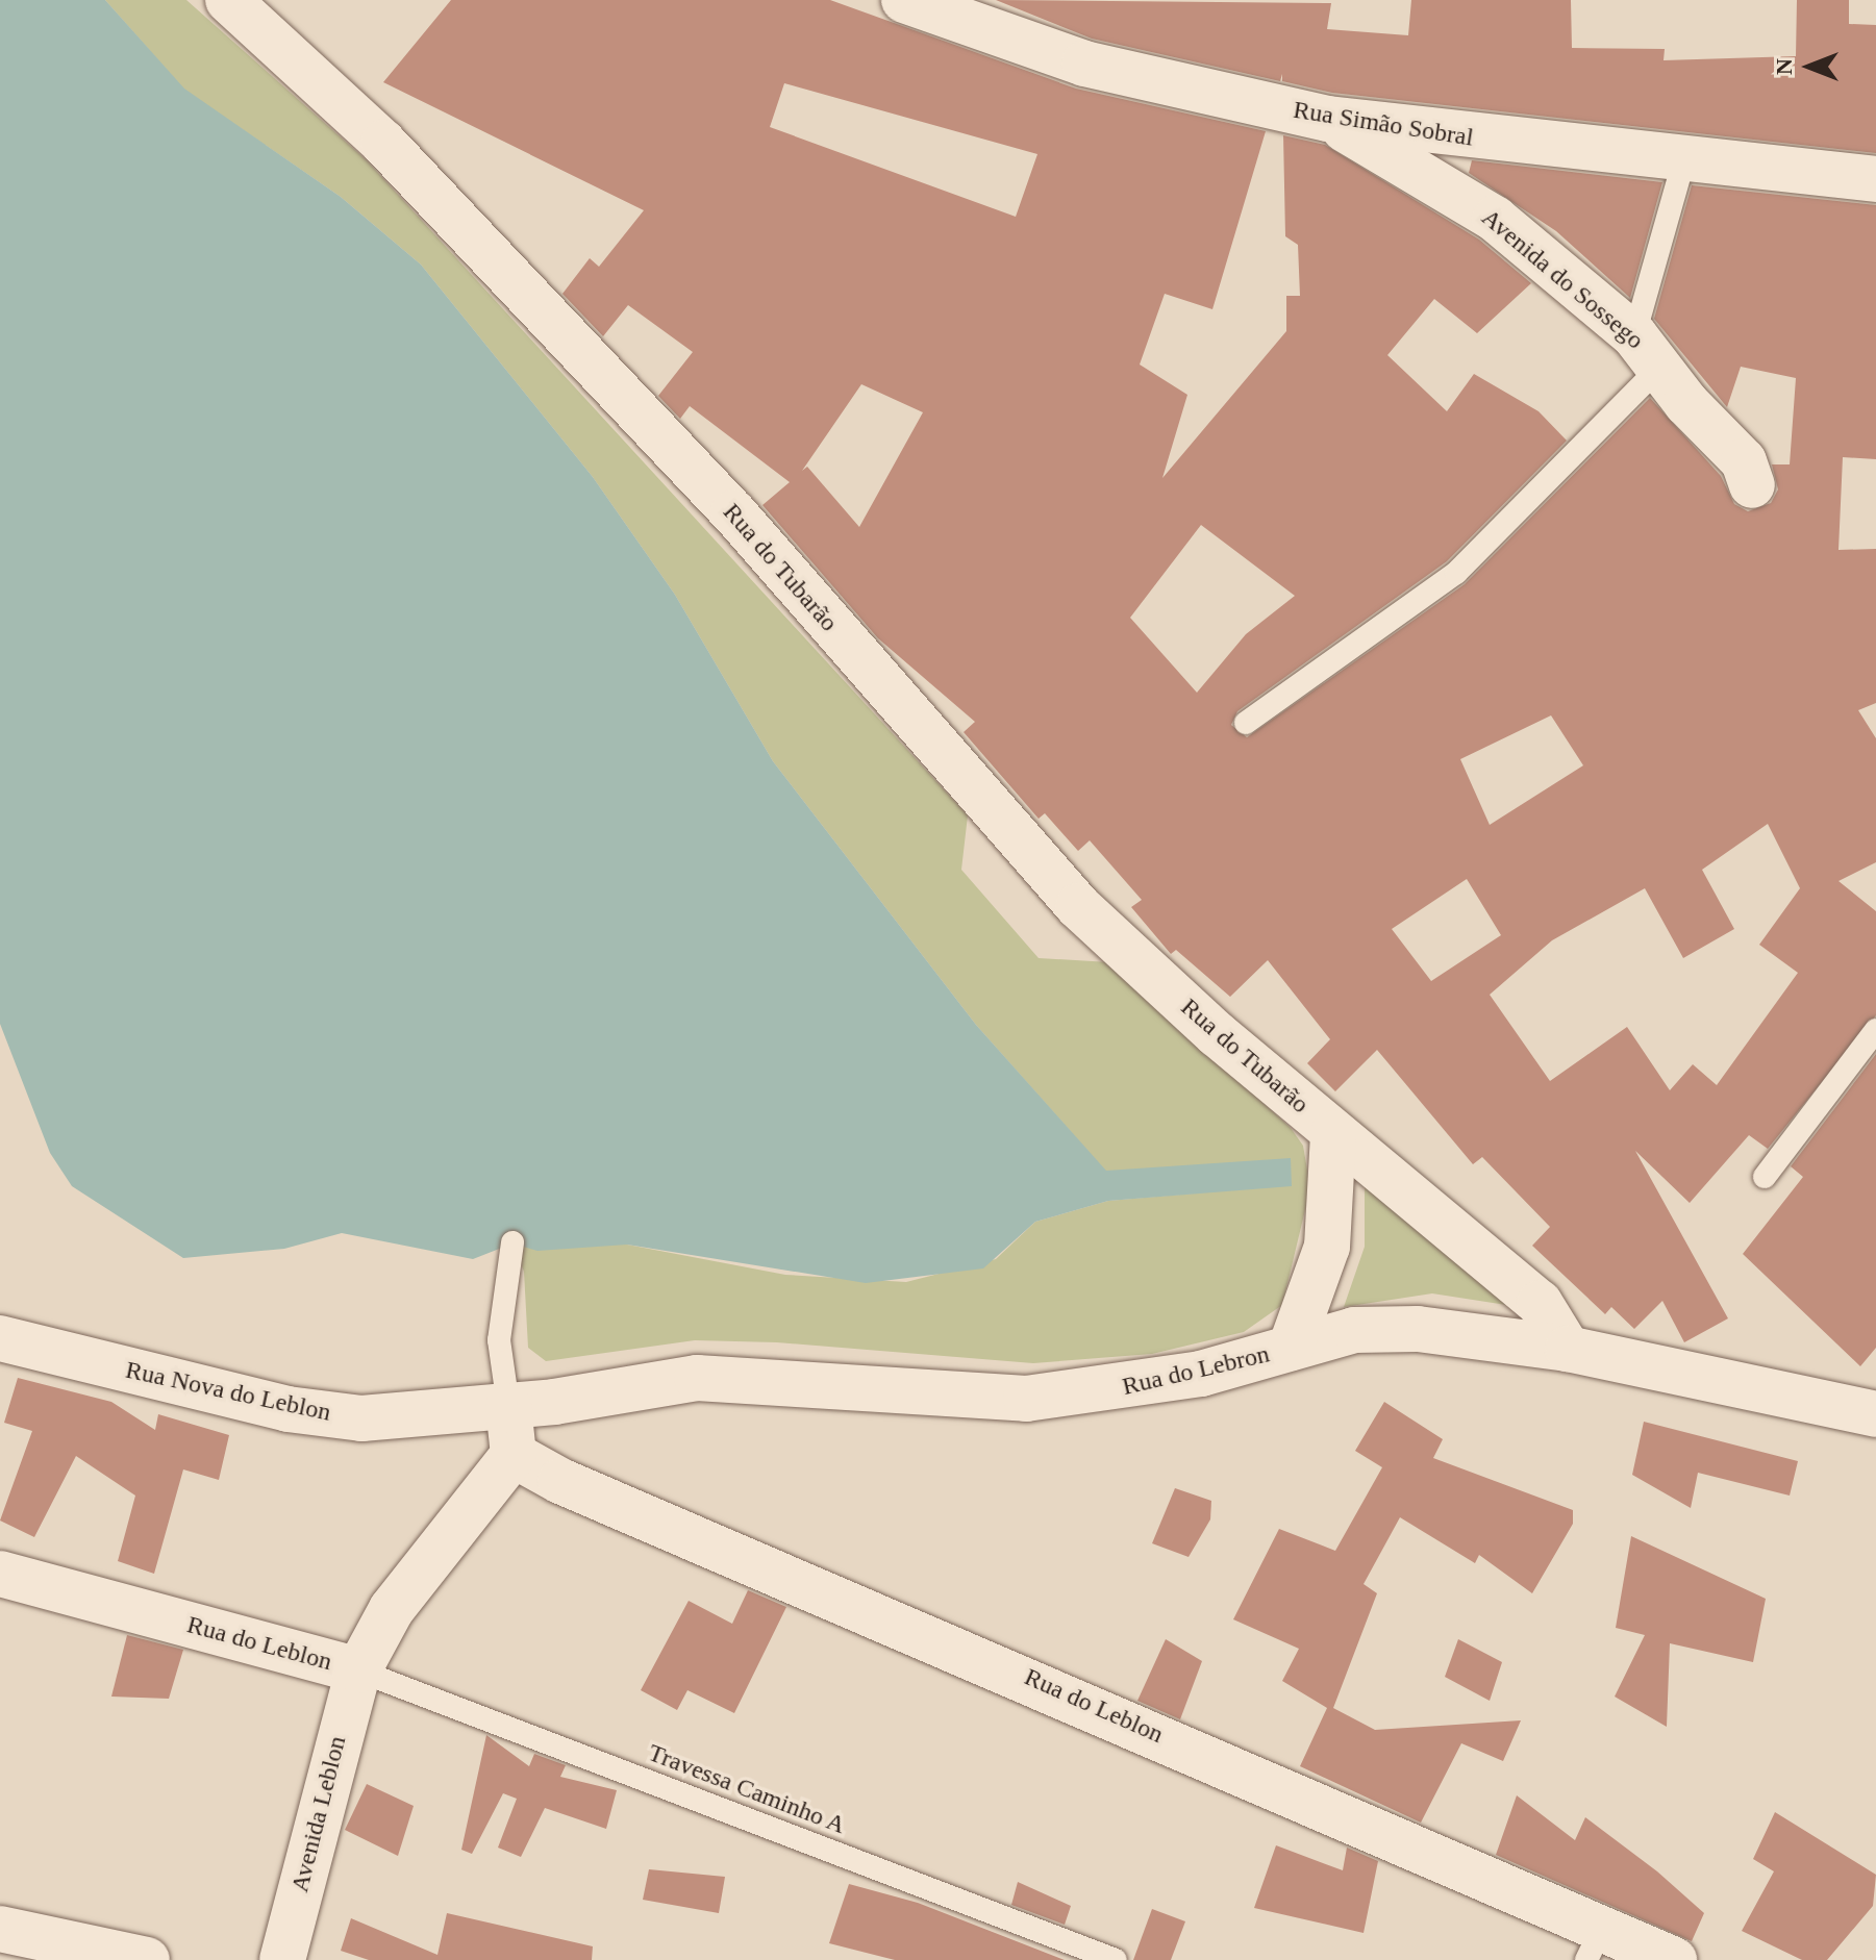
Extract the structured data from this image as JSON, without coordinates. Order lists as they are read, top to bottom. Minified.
{"streets":{"street":["Rua Simão Sobral","Avenida do Sossego","Rua do Tubarão","Rua do Lebron","Rua Nova do Leblon","Rua do Leblon","Avenida Leblon"],"lane":["Travessa Caminho A"]},"crossings":[["Rua Simão Sobral","Avenida do Sossego"],["Rua do Tubarão","Rua do Lebron"],["Rua do Lebron","Rua Nova do Leblon"],["Rua do Leblon","Travessa Caminho A"],["Rua do Leblon","Avenida Leblon"],["Travessa Caminho A","Avenida Leblon"]],"north":"left"}
